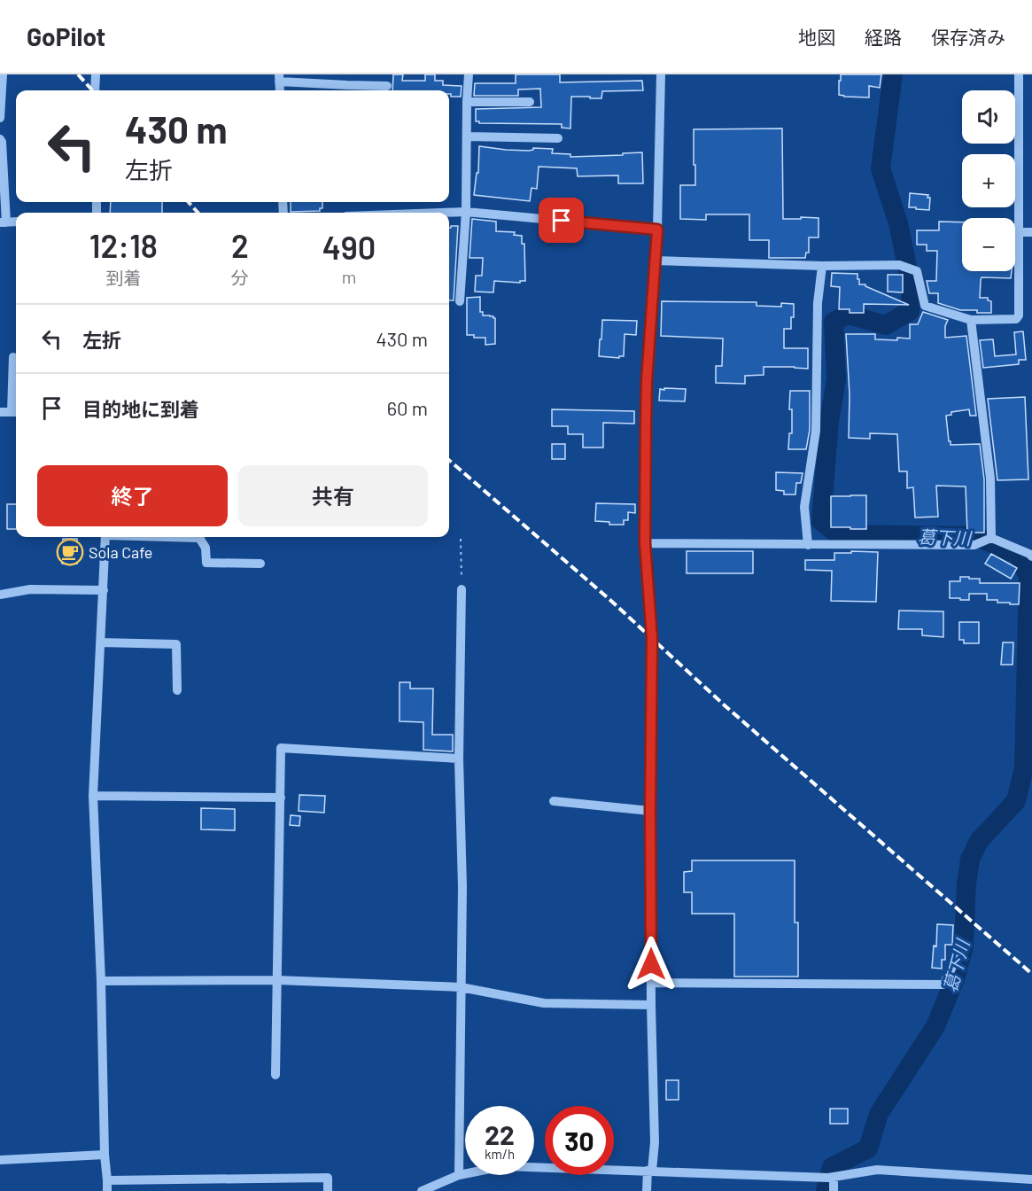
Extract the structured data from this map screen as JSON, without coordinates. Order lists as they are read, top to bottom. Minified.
{"water":["葛下川"],"places":{"cafe":["Sola Cafe"]},"page":{"header":"GoPilot","nav":["地図","経路","保存済み"],"map_buttons":["+","−"],"turn":["430 m","左折"],"eta":["12:18","到着","2","分","490","m"],"list":[{"name":"左折","value":"430 m"},{"name":"目的地に到着","value":"60 m"}],"buttons":["終了","共有"],"speed":"22 km/h","limit":"30"}}
